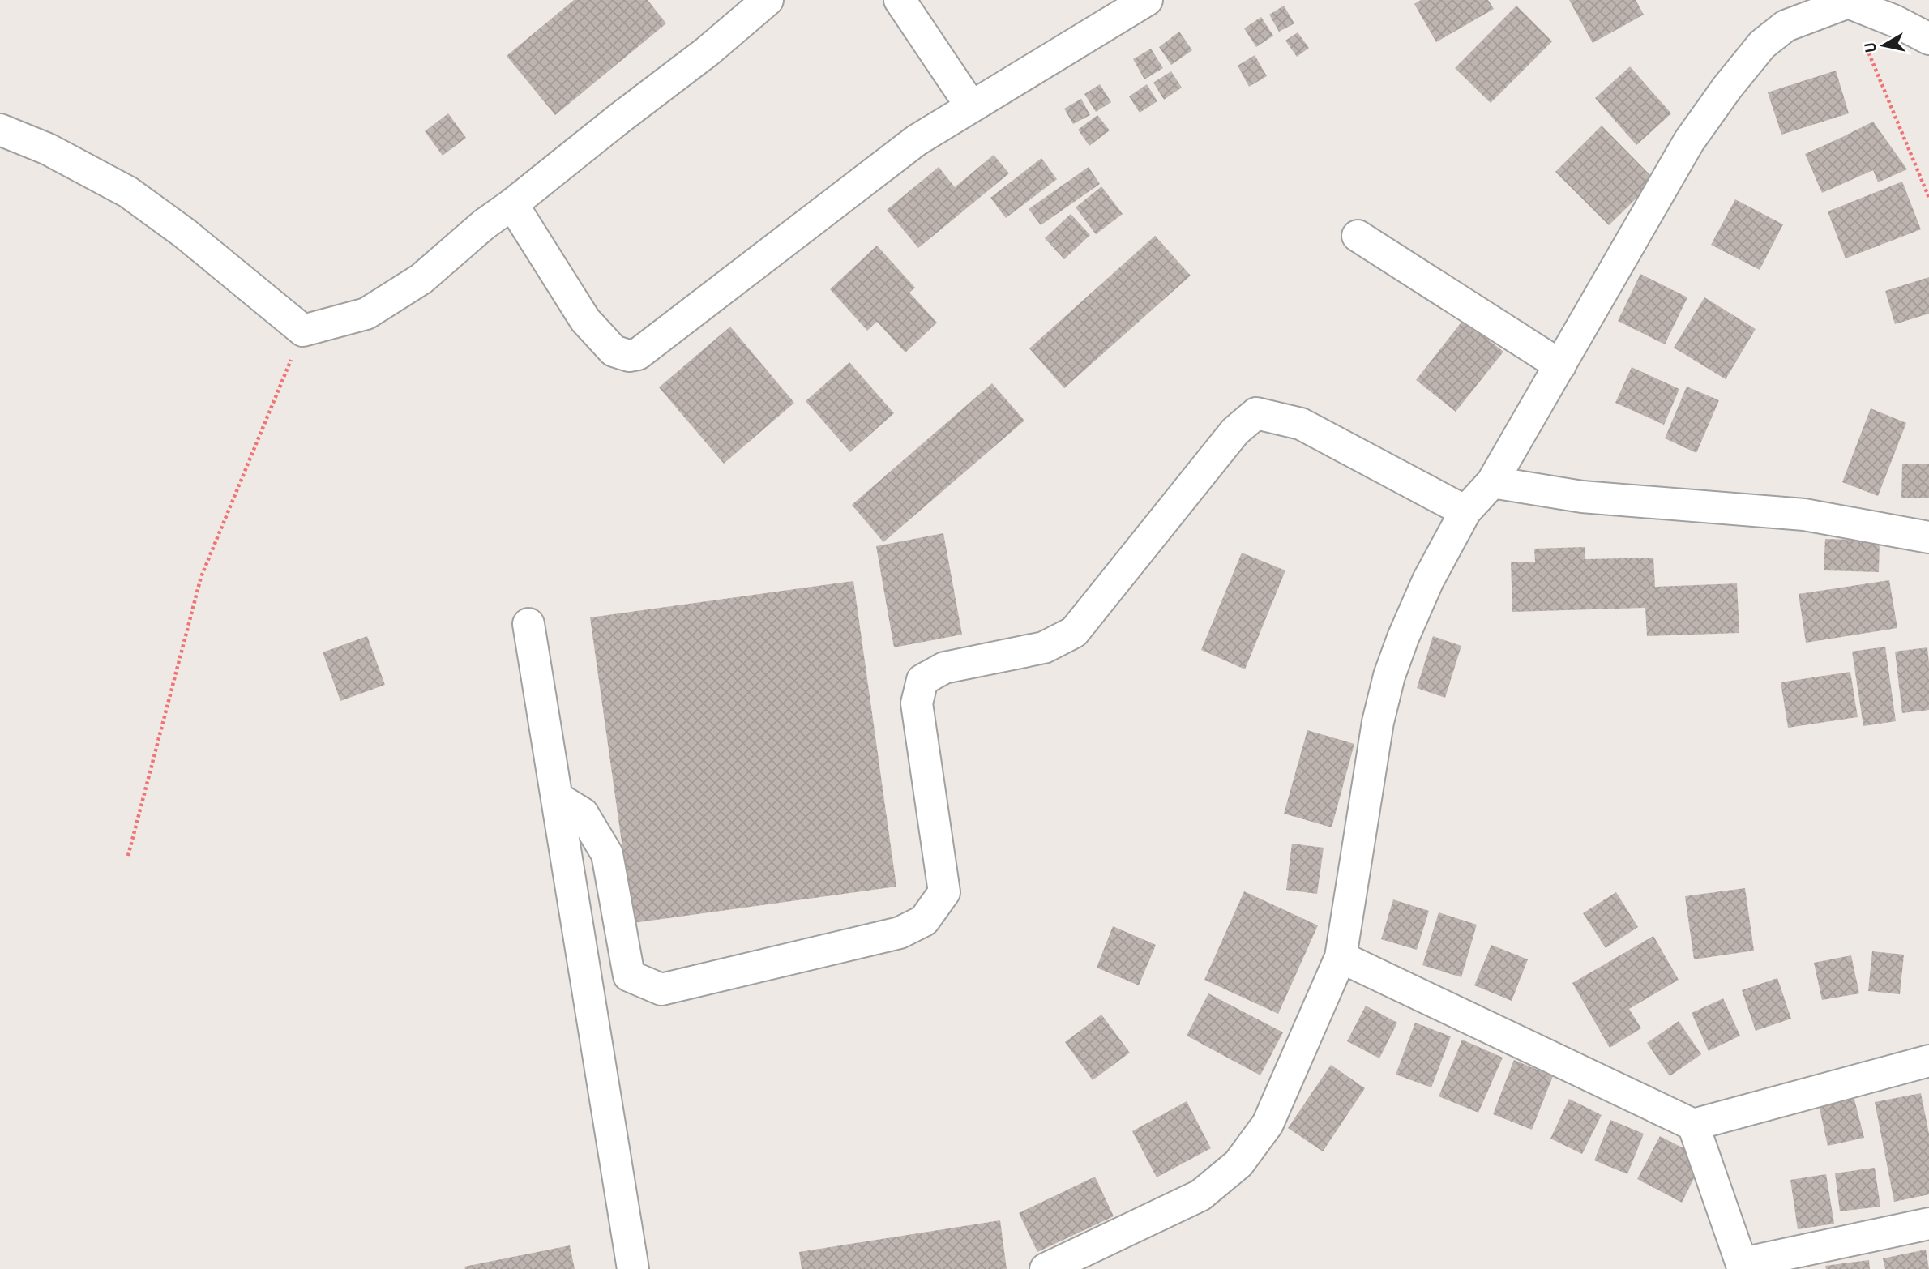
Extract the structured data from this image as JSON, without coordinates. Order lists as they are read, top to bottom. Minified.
{"north":"left"}
